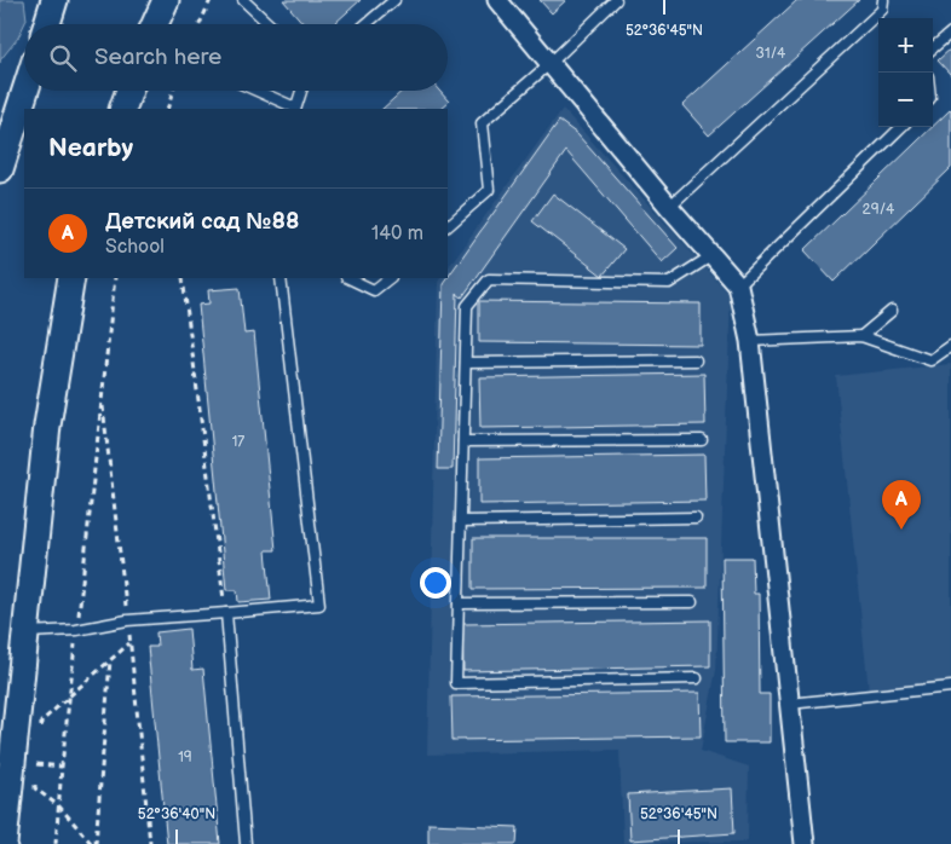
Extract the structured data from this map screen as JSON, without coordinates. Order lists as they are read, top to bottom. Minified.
{"house_numbers":["31/4","29/4","17","19"],"page":{"map_buttons":["+","−"],"search":"Search here","heading":"Nearby","list":[{"mark":"A","name":"Детский сад №88","note":"School","value":"140 m"}],"pins":"A"},"coordinates":["52°36'45\"N","52°36'40\"N"]}
